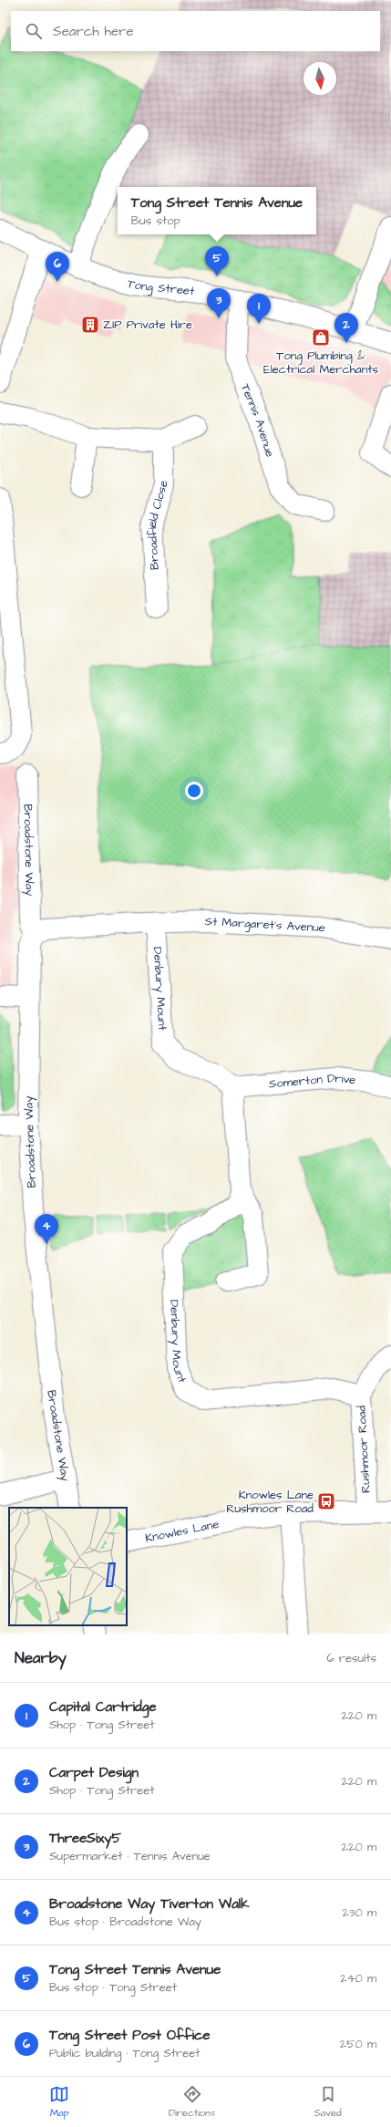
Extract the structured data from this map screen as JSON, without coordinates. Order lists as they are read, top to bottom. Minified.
{"streets":{"main road":["Tong Street","Tennis Avenue","Broadfield Close","Broadstone Way","St Margaret's Avenue","Denbury Mount","Somerton Drive","Rushmoor Road","Knowles Lane"]},"crossings":[["Tong Street","Tennis Avenue"],["Broadstone Way","St Margaret's Avenue"],["St Margaret's Avenue","Denbury Mount"],["Denbury Mount","Somerton Drive"],["Denbury Mount","Rushmoor Road"],["Rushmoor Road","Knowles Lane"]],"places":{"building":["ZIP Private Hire"],"shop":["Tong Plumbing & Electrical Merchants"],"bus stop":["Knowles Lane Rushmoor Road"]},"north":"bottom","page":{"search":"Search here","popup":["Tong Street Tennis Avenue","Bus stop"],"pins":["5","6","3","1","2","4"],"heading":["Nearby","6 results"],"list":[{"mark":"1","name":"Capital Cartridge","note":"Shop · Tong Street","value":"220 m"},{"mark":"2","name":"Carpet Design","note":"Shop · Tong Street","value":"220 m"},{"mark":"3","name":"ThreeSixy5","note":"Supermarket · Tennis Avenue","value":"220 m"},{"mark":"4","name":"Broadstone Way Tiverton Walk","note":"Bus stop · Broadstone Way","value":"230 m"},{"mark":"5","name":"Tong Street Tennis Avenue","note":"Bus stop · Tong Street","value":"240 m"},{"mark":"6","name":"Tong Street Post Office","note":"Public building · Tong Street","value":"250 m"}],"nav":["Map","Directions","Saved"]}}
